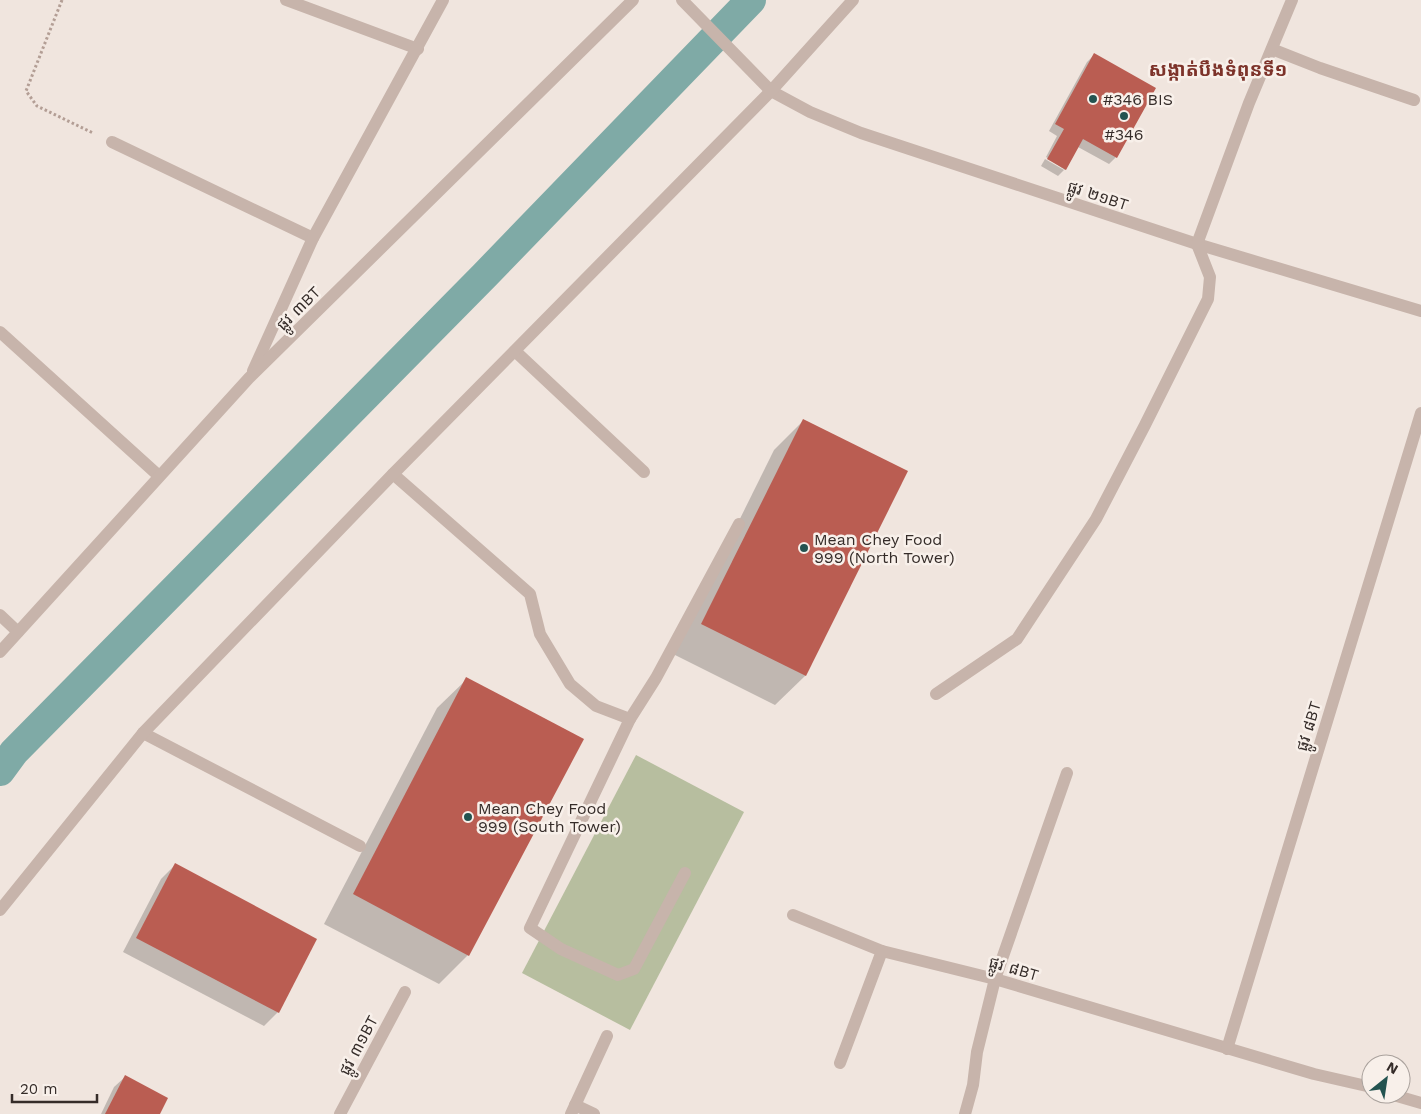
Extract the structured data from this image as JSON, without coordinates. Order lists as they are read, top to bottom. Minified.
{"streets":{"street":["ផ្លូវ ២១BT","ផ្លូវ ៣BT","ផ្លូវ ៨BT","ផ្លូវ ៣១BT"]},"districts":["សង្កាត់បឹងទំពុនទី១"],"places":["#346 BIS","#346","Mean Chey Food 999 (North Tower)","Mean Chey Food 999 (South Tower)"],"scale_bar":"20 m","north":"top right"}
